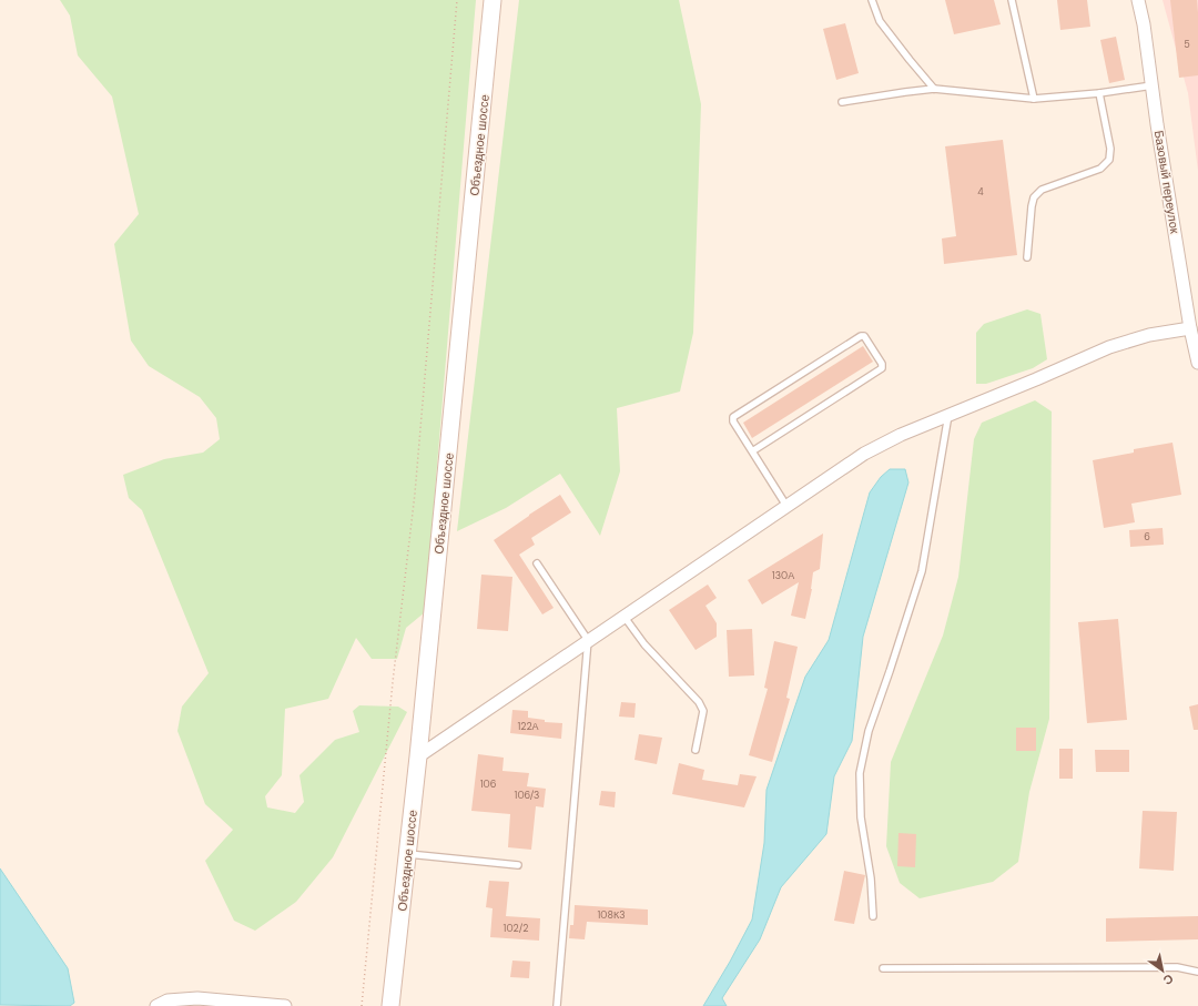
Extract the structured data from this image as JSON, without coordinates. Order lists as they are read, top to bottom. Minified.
{"streets":{"main road":["Объездное шоссе"],"street":["Базовый переулок"]},"house_numbers":["5","4","6","130А","122А","106","106/3","108К3","102/2"],"north":"bottom right"}
